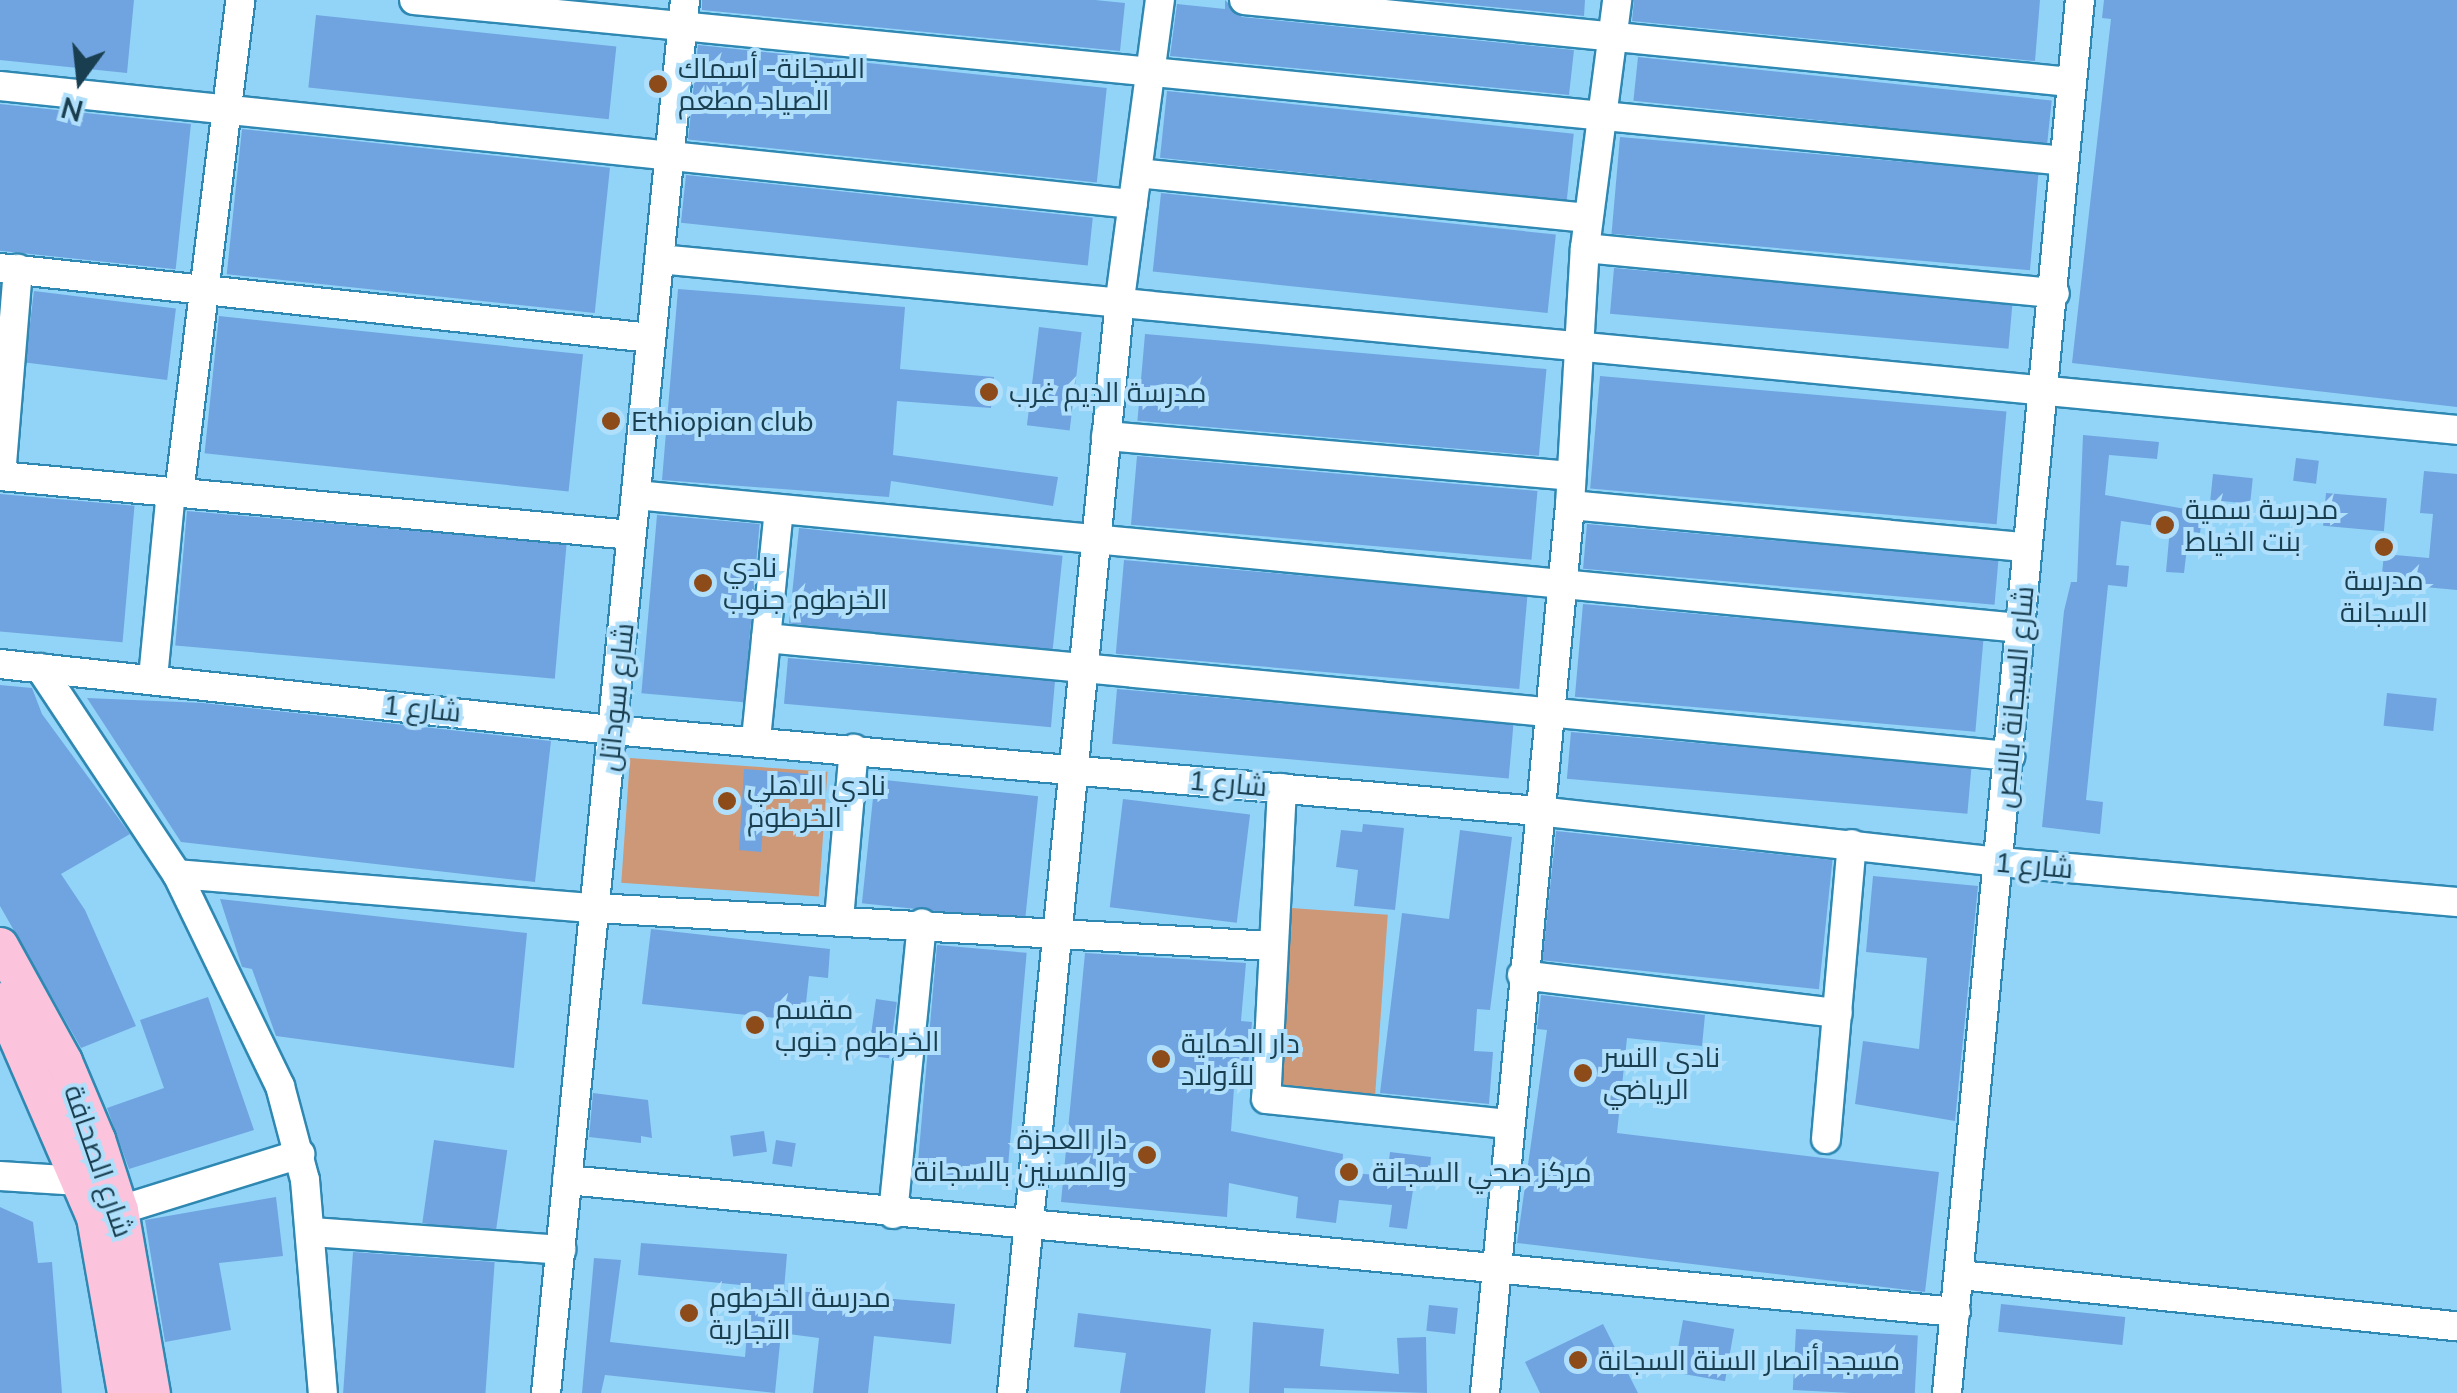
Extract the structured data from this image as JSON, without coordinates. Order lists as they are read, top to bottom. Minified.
{"streets":{"main road":["شارع الصحافة"],"street":["شارع سوداتل","شارع السجانة بالنص","شارع 1"]},"crossings":[["شارع سوداتل","شارع 1"],["شارع السجانة بالنص","شارع 1"]],"places":["السجانة- أسماك الصياد مطعم","مدرسة الديم غرب","Ethiopian club","مدرسة سمية بنت الخياط","مدرسة السجانة","نادي الخرطوم جنوب","نادي الاهلي الخرطوم","مقسم الخرطوم جنوب","دار الحماية للأولاد","نادي النسر الرياضي","دار العجزة والمسنين بالسجانة","مركز صحي السجانة","مدرسة الخرطوم التجارية","مسجد أنصار السنة السجانة"],"north":"bottom"}
